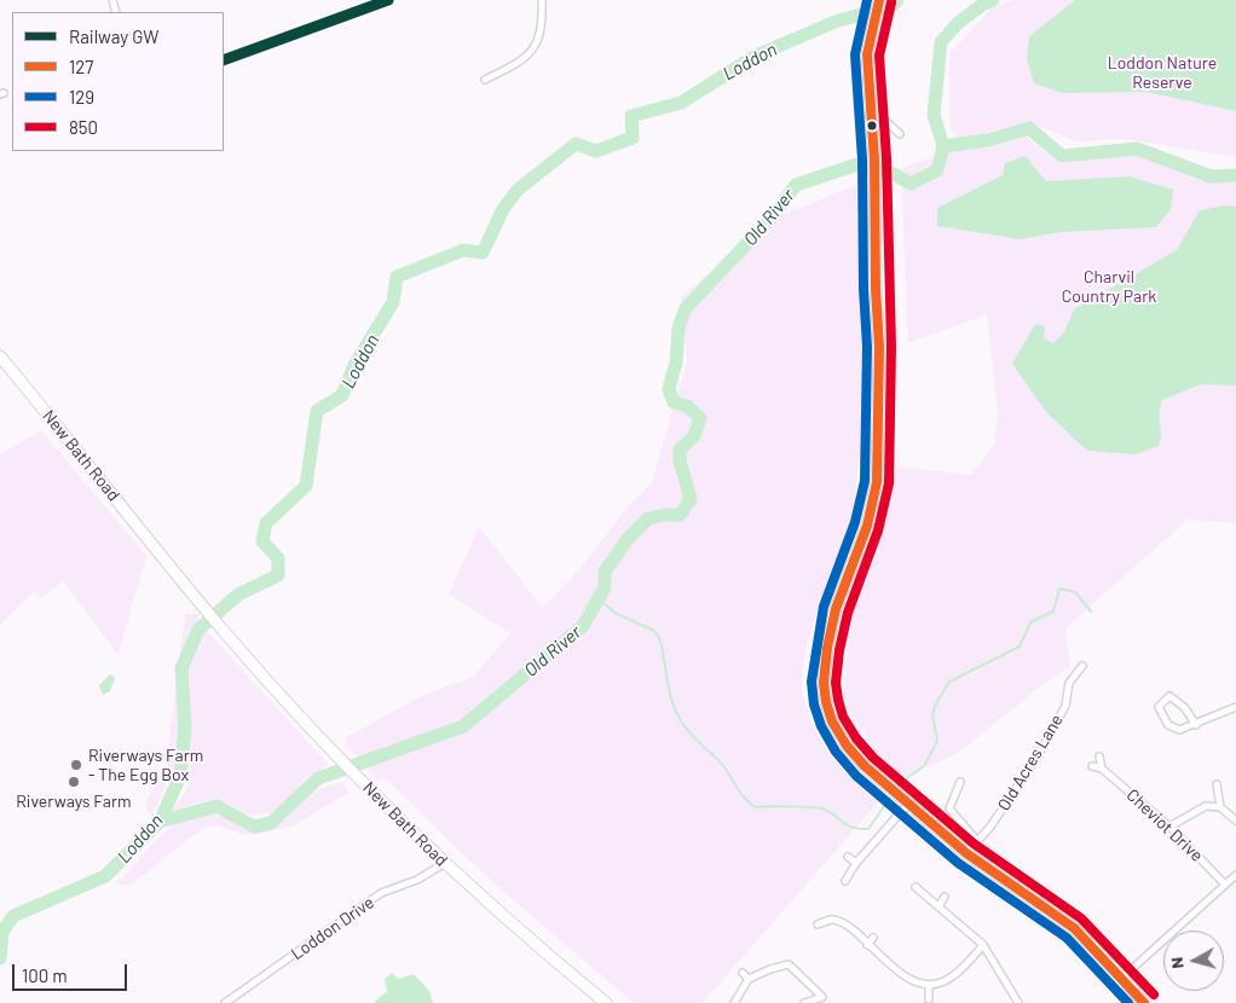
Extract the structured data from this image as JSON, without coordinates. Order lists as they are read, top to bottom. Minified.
{"streets":{"main road":["New Bath Road"],"street":["Old Acres Lane","Cheviot Drive","Loddon Drive"]},"crossings":[["New Bath Road","Loddon Drive"]],"water":["Loddon","Old River"],"parks":["Loddon Nature Reserve","Charvil Country Park"],"places":["Riverways Farm - The Egg Box","Riverways Farm"],"lines":["rail line GW","transit line 127","transit line 129","transit line 850"],"legend":["Railway GW","127","129","850"],"scale_bar":"100 m","north":"left"}
